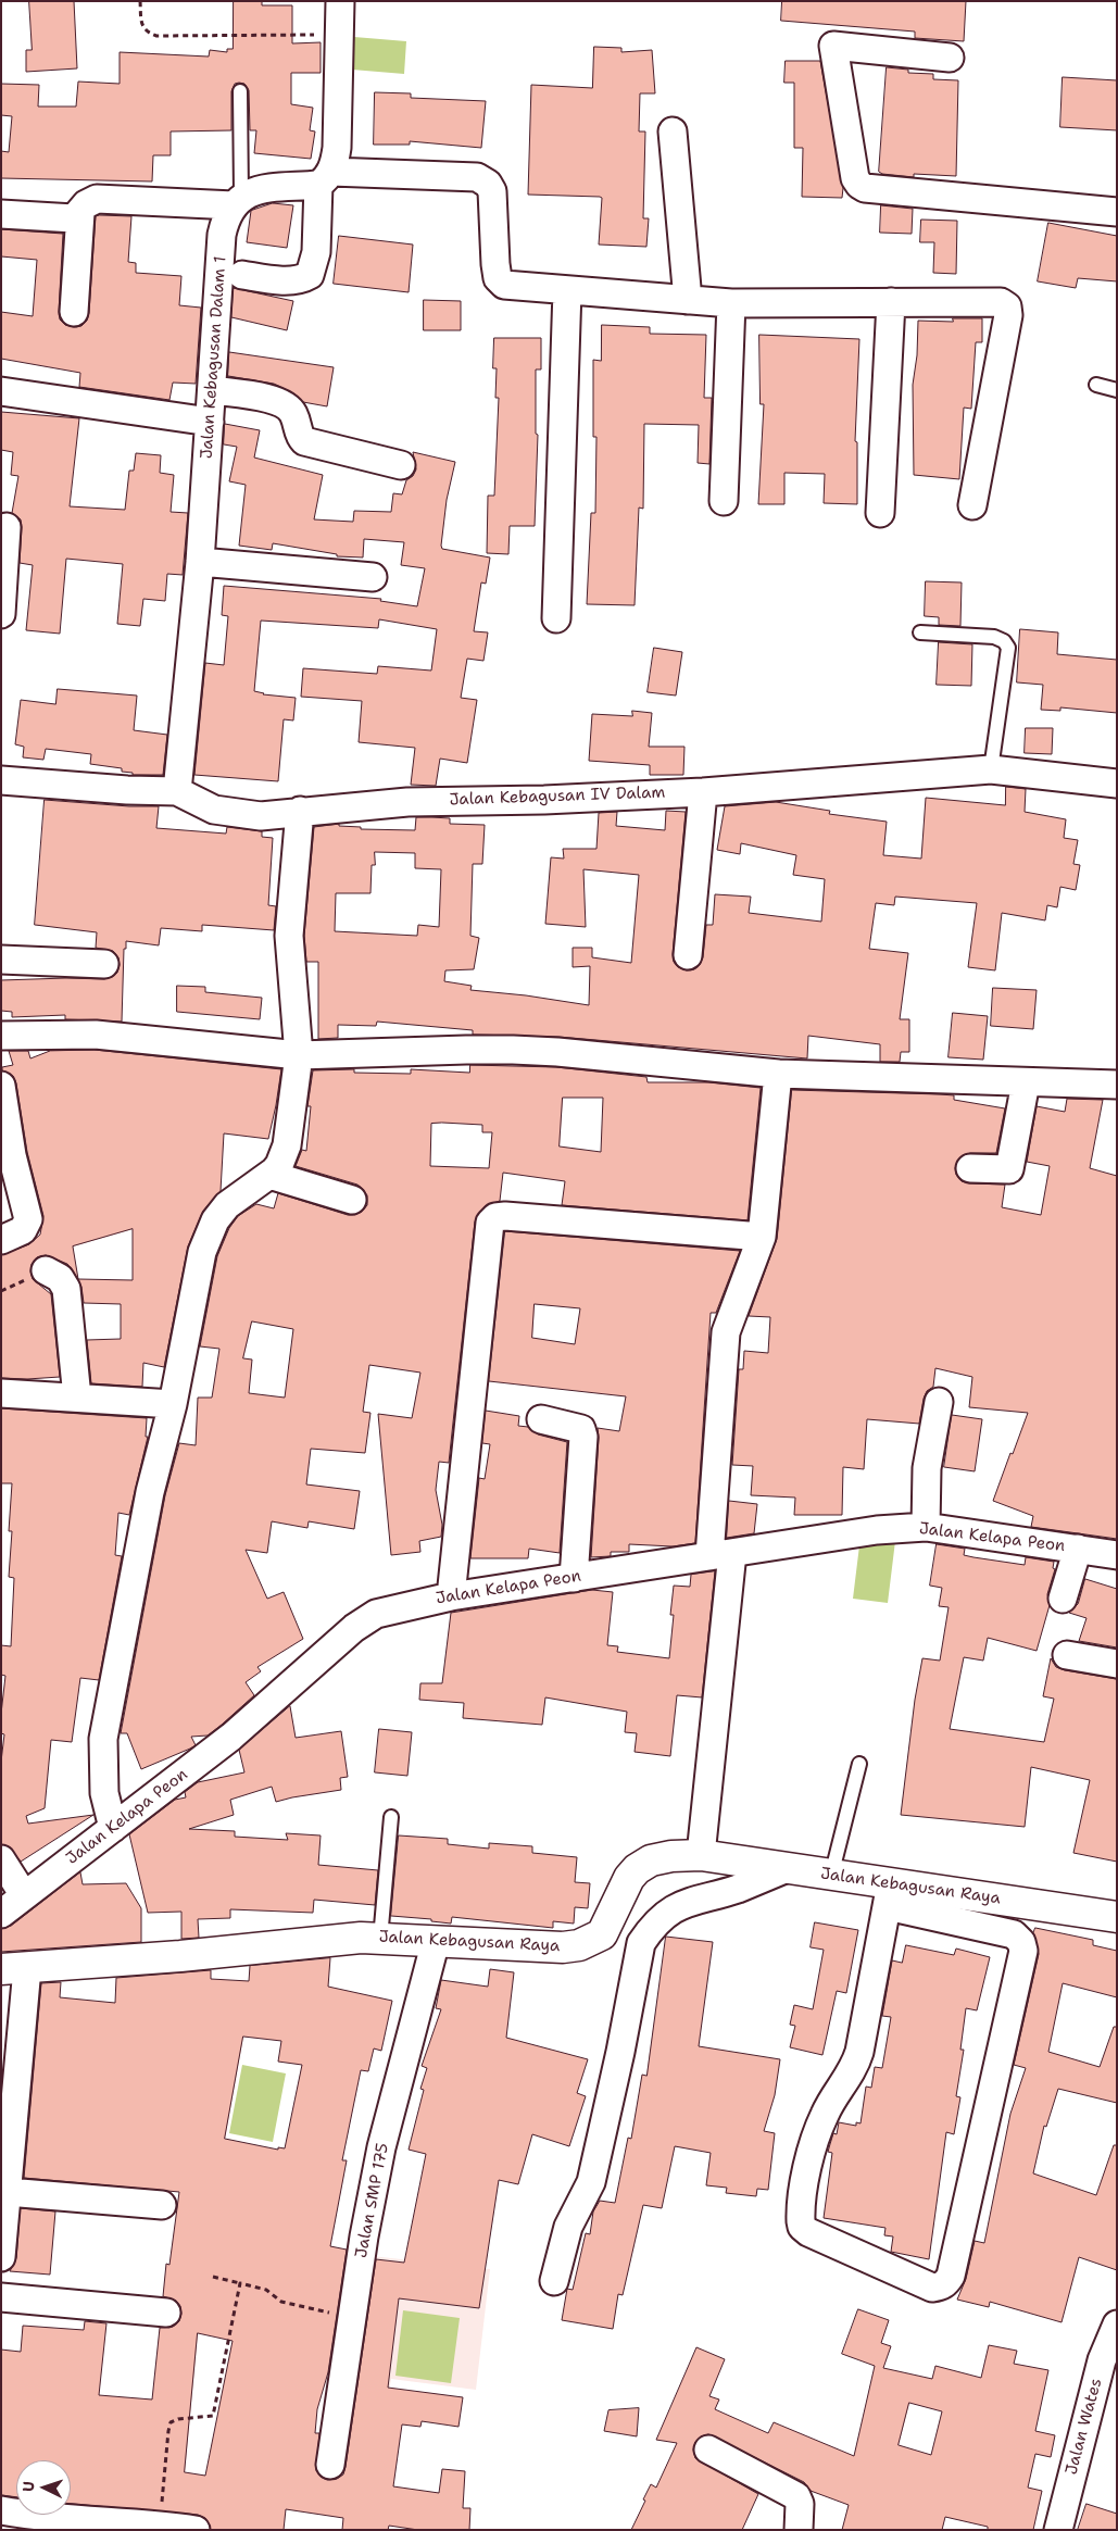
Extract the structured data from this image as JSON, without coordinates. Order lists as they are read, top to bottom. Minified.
{"streets":{"main road":["Jalan Kebagusan Raya"],"street":["Jalan Kebagusan Dalam 1","Jalan Kebagusan IV Dalam","Jalan Kelapa Peon","Jalan SMP 175","Jalan Wates"]},"crossings":[["Jalan Kebagusan Dalam 1","Jalan Kebagusan IV Dalam"],["Jalan Kebagusan Raya","Jalan SMP 175"]],"north":"left"}
